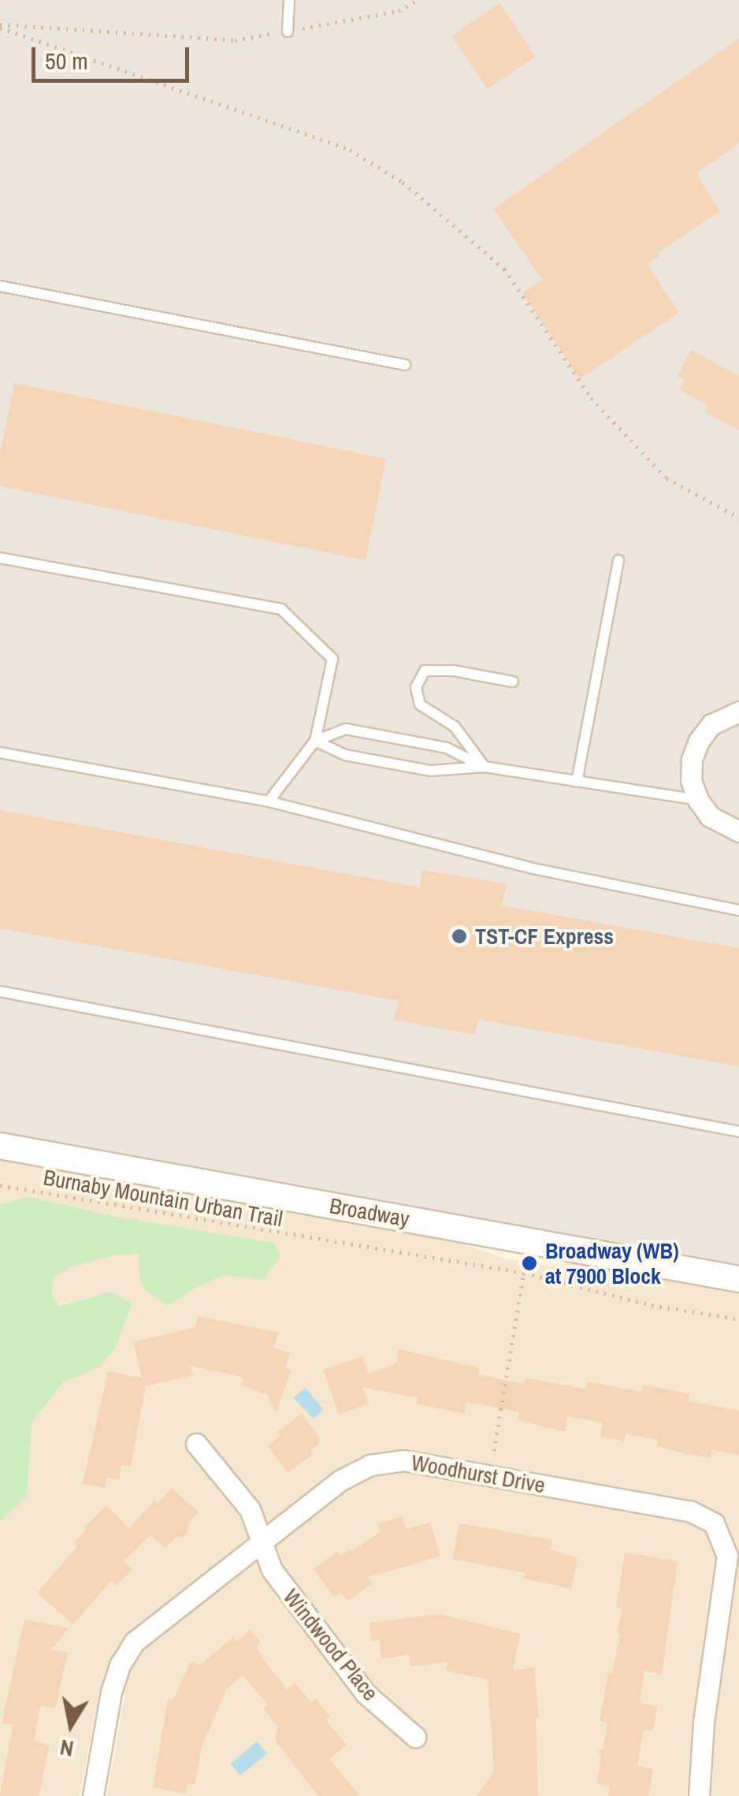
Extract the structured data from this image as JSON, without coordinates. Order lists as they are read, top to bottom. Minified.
{"streets":{"street":["Broadway","Woodhurst Drive","Windwood Place"],"path":["Burnaby Mountain Urban Trail"]},"crossings":[["Woodhurst Drive","Windwood Place"]],"places":["TST-CF Express","Broadway (WB) at 7900 Block"],"scale_bar":"50 m","north":"bottom"}
